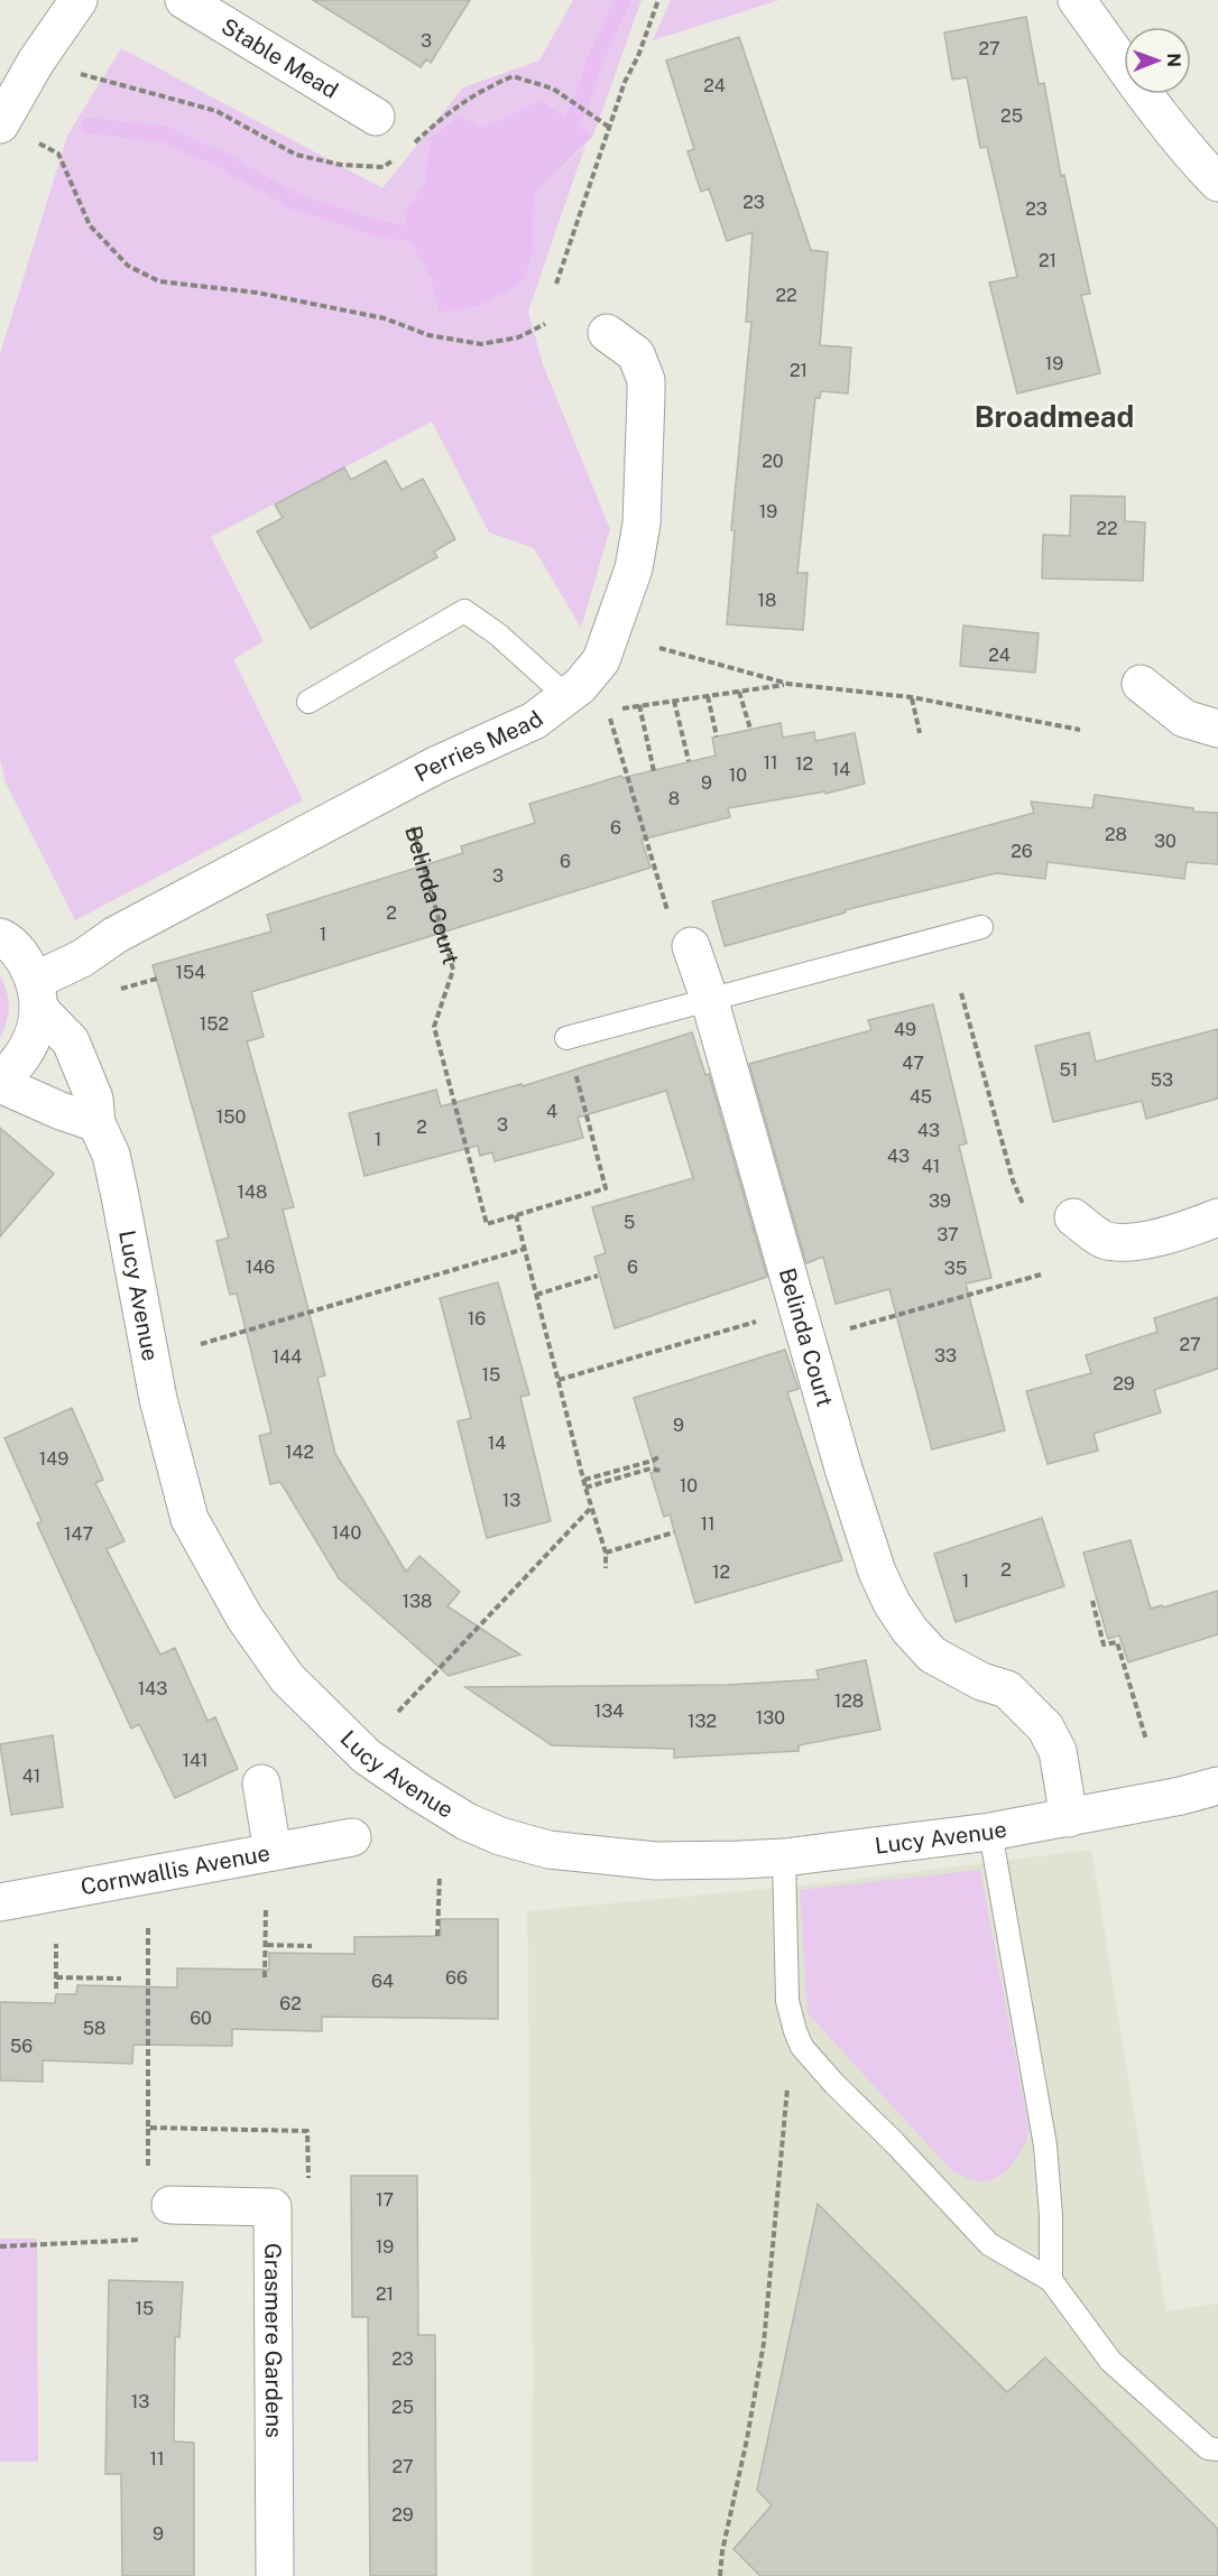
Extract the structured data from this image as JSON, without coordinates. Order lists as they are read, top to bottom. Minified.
{"streets":{"street":["Stable Mead","Perries Mead","Belinda Court","Lucy Avenue","Cornwallis Avenue","Grasmere Gardens"]},"crossings":[["Perries Mead","Lucy Avenue"],["Belinda Court","Lucy Avenue"]],"districts":["Broadmead"],"house_numbers":["3","27","24","25","23","23","21","22","19","21","20","19","22","18","24","11","12","14","10","9","8","6","28","30","26","6","3","2","1","154","152","49","47","51","53","45","4","150","3","2","43","1","43","41","148","39","5","37","146","6","35","16","27","33","144","15","29","9","14","142","149","10","13","11","140","147","2","12","1","138","143","128","134","130","132","141","41","66","64","62","60","58","56","17","19","21","15","23","13","25","11","27","29","9"],"north":"right"}
